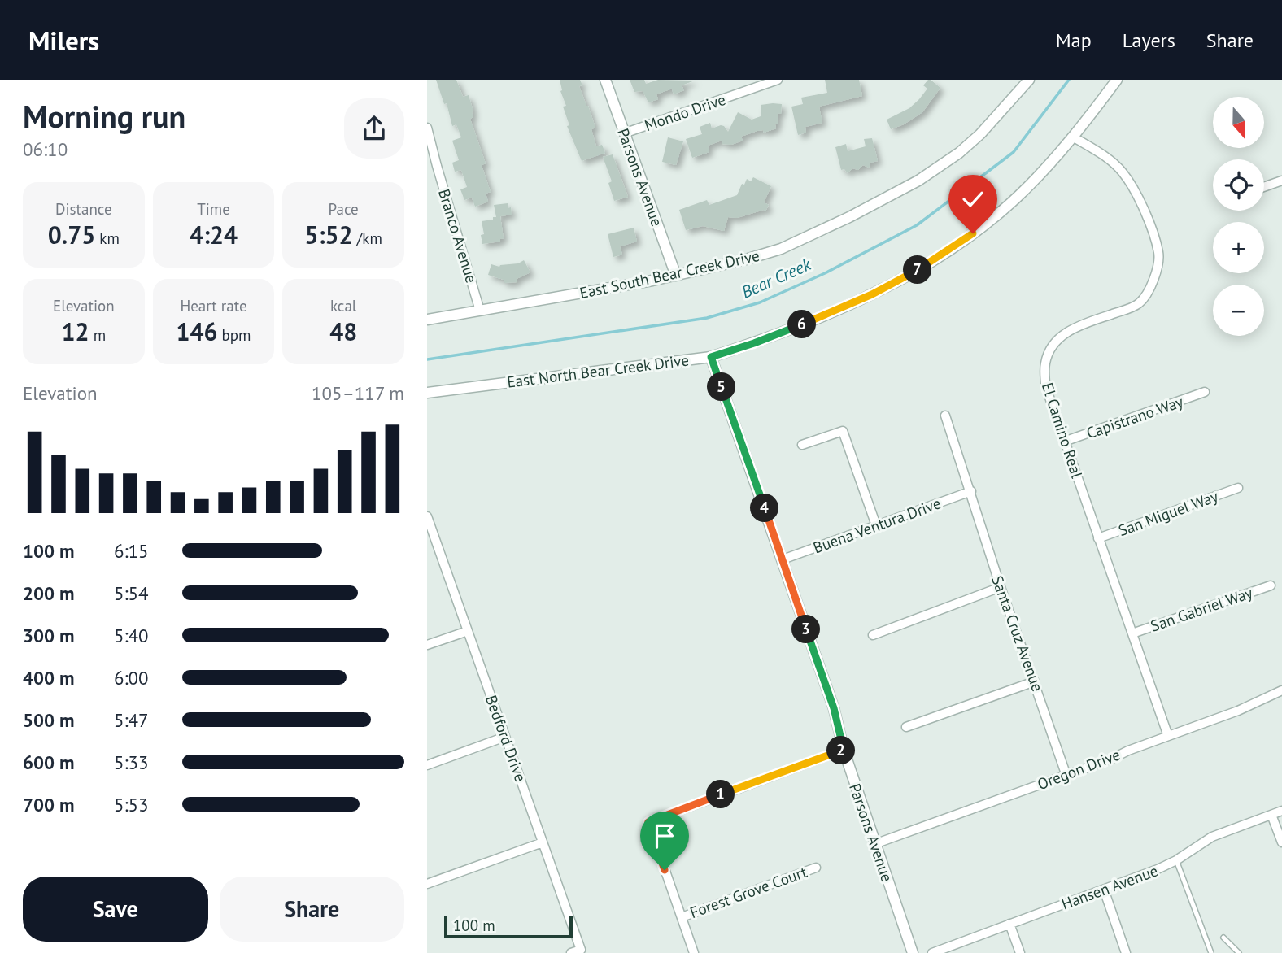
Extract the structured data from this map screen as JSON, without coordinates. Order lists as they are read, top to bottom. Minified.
{"streets":{"street":["Mondo Drive","Parsons Avenue","Branco Avenue","East South Bear Creek Drive","East North Bear Creek Drive","Capistrano Way","El Camino Real","San Miguel Way","Buena Ventura Drive","San Gabriel Way","Santa Cruz Avenue","Bedford Drive","Oregon Drive","Hansen Avenue","Forest Grove Court"]},"crossings":[["Mondo Drive","Parsons Avenue"],["Parsons Avenue","East South Bear Creek Drive"],["Parsons Avenue","East North Bear Creek Drive"],["Parsons Avenue","Buena Ventura Drive"],["Parsons Avenue","Oregon Drive"],["Branco Avenue","East South Bear Creek Drive"],["East North Bear Creek Drive","El Camino Real"],["Capistrano Way","El Camino Real"],["El Camino Real","San Miguel Way"],["El Camino Real","San Gabriel Way"],["El Camino Real","Oregon Drive"],["Buena Ventura Drive","Santa Cruz Avenue"],["Santa Cruz Avenue","Oregon Drive"]],"water":["Bear Creek"],"scale_bar":"100 m","north":"bottom","page":{"header":"Milers","nav":["Map","Layers","Share"],"heading":["Morning run","06:10"],"map_buttons":["+","−"],"stats":[["Distance","0.75 km"],["Time","4:24"],["Pace","5:52 /km"],["Elevation","12 m"],["Heart rate","146 bpm"],["kcal","48"]],"pins":["7","6","5","4","3","2","1"],"chart":["Elevation","105–117 m"],"list":[{"name":"100 m","note":"6:15"},{"name":"200 m","note":"5:54"},{"name":"300 m","note":"5:40"},{"name":"400 m","note":"6:00"},{"name":"500 m","note":"5:47"},{"name":"600 m","note":"5:33"},{"name":"700 m","note":"5:53"}],"buttons":["Save","Share"],"scale":"100 m"}}
